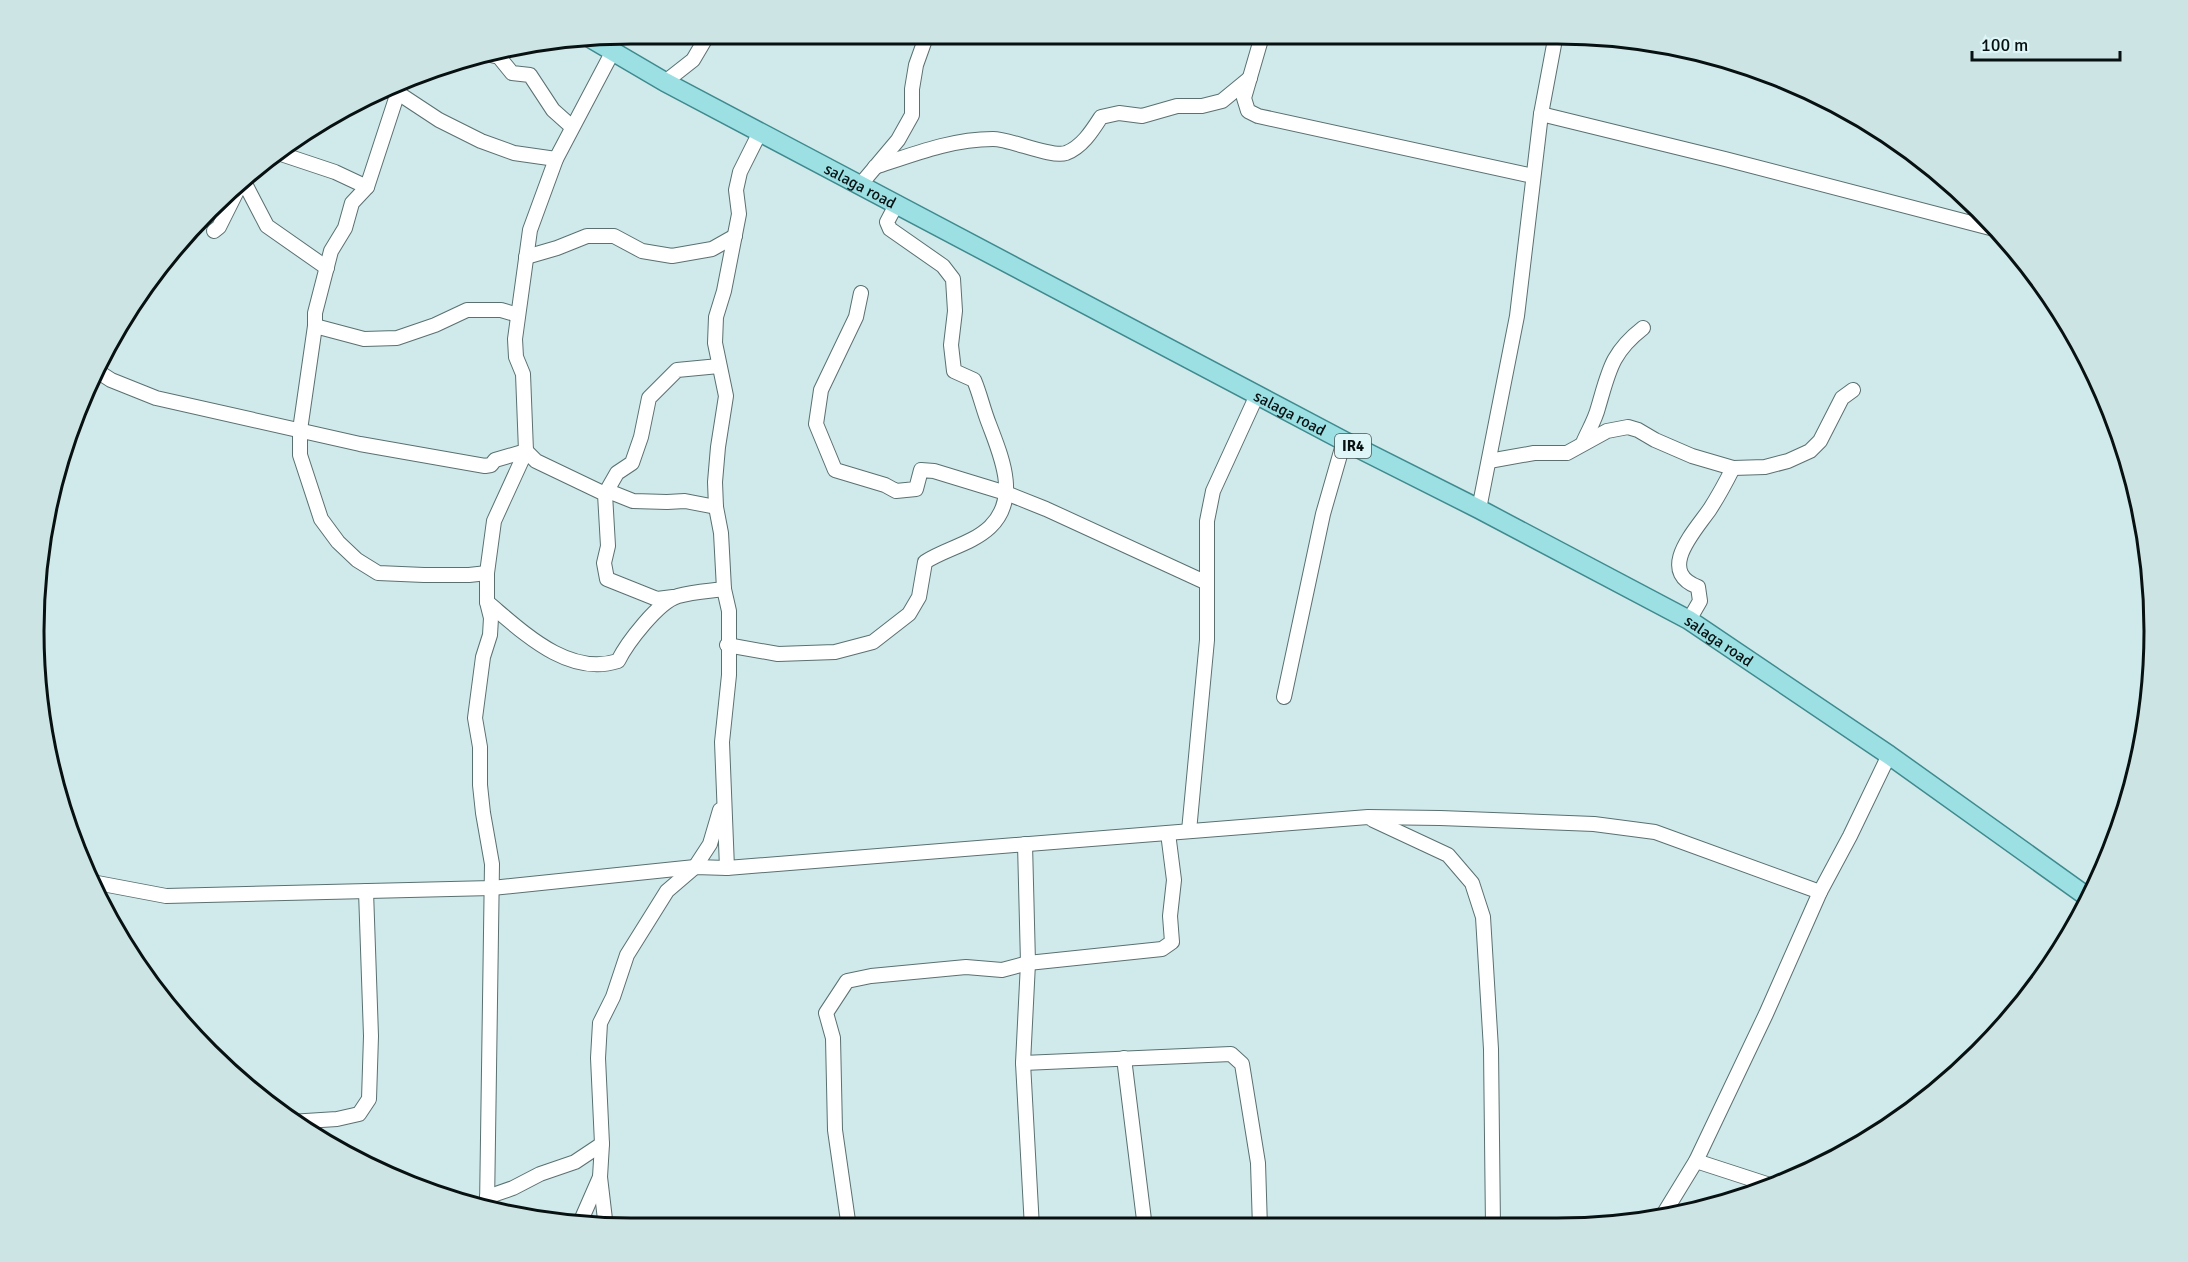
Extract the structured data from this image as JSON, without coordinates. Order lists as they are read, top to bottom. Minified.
{"streets":{"main road":["salaga road","IR4"]},"scale_bar":"100 m"}
